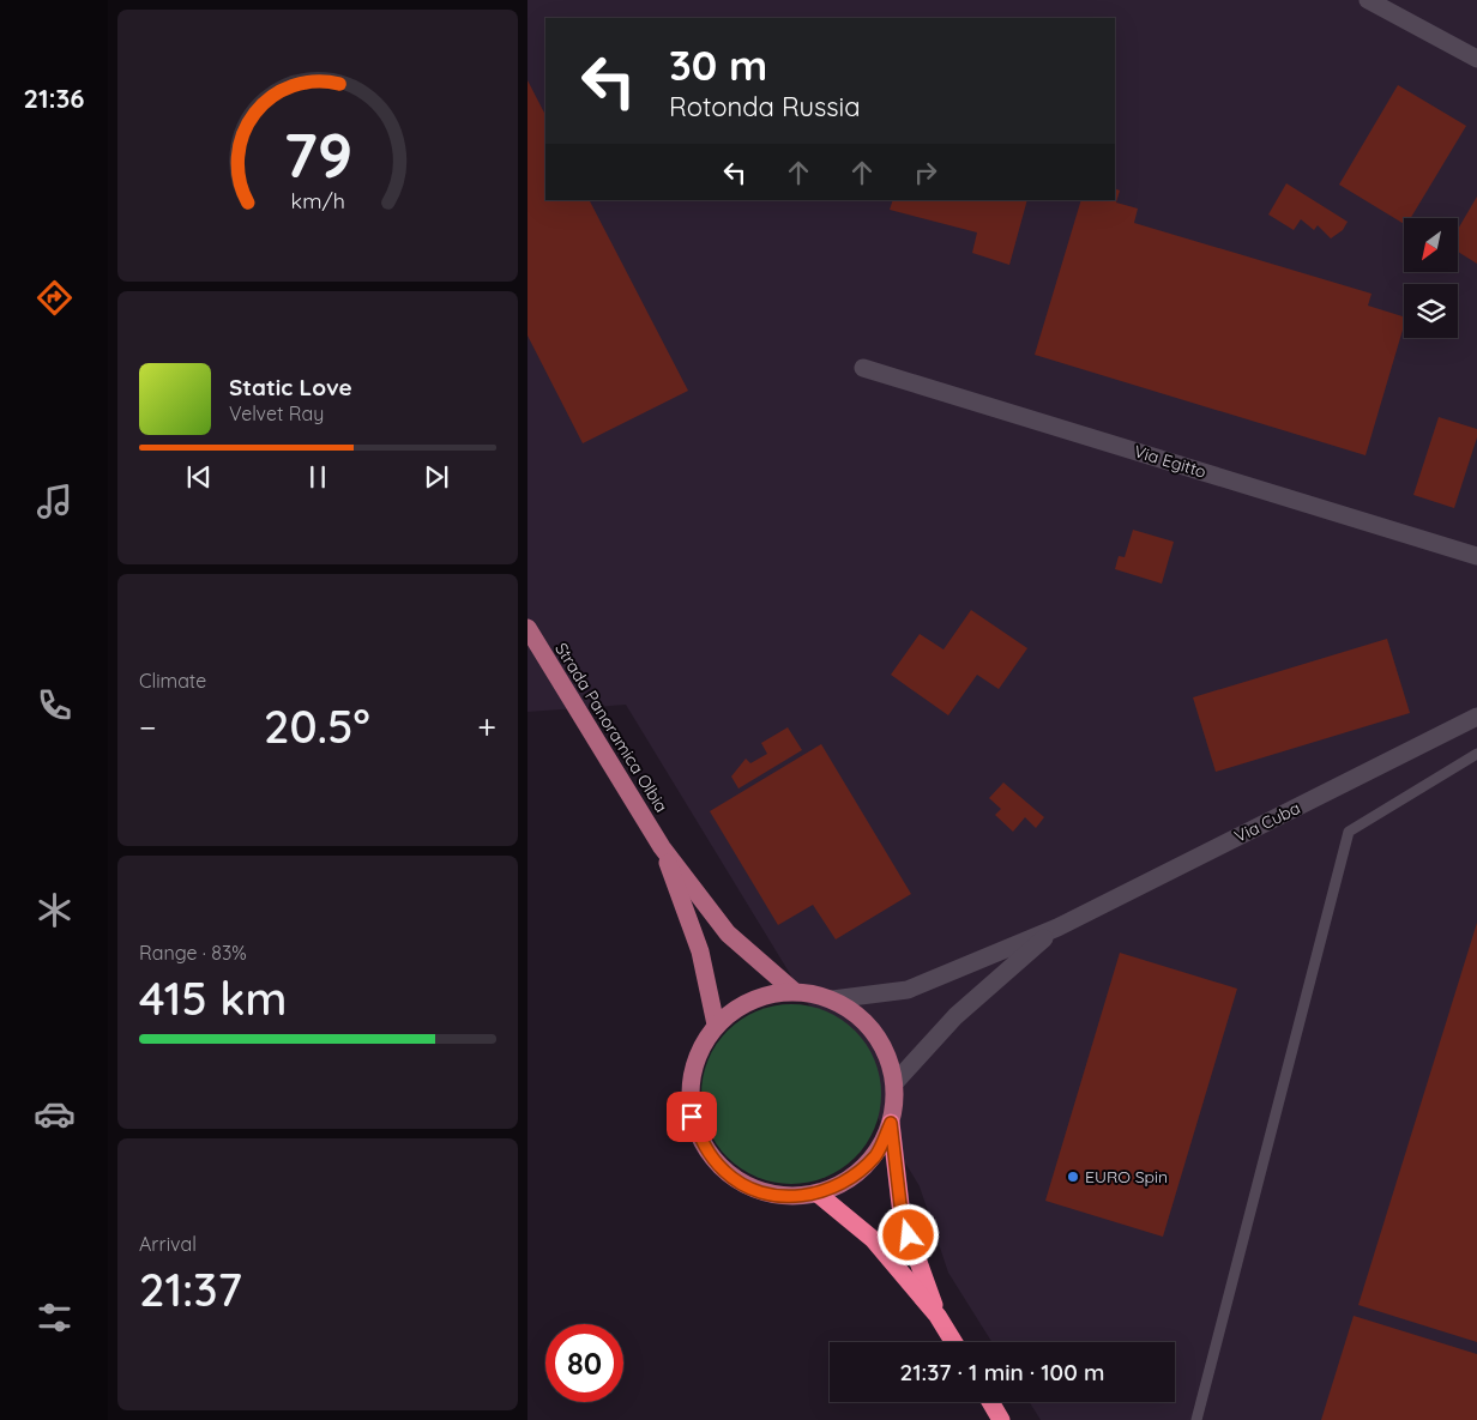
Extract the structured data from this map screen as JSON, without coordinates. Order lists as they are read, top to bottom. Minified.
{"streets":{"main road":["Strada Panoramica Olbia"],"street":["Via Egitto","Via Cuba"]},"places":["EURO Spin"],"north":"bottom left","page":{"tabs":"21:36","turn":["30 m","Rotonda Russia"],"song":["Static Love","Velvet Ray"],"tile":["Climate",["Range · 83%","415 km"],["Arrival","21:37"]],"heat":["−","20.5°","+"],"limit":"80","trip":"21:37 · 1 min · 100 m","gauge":["79","km/h"]}}
